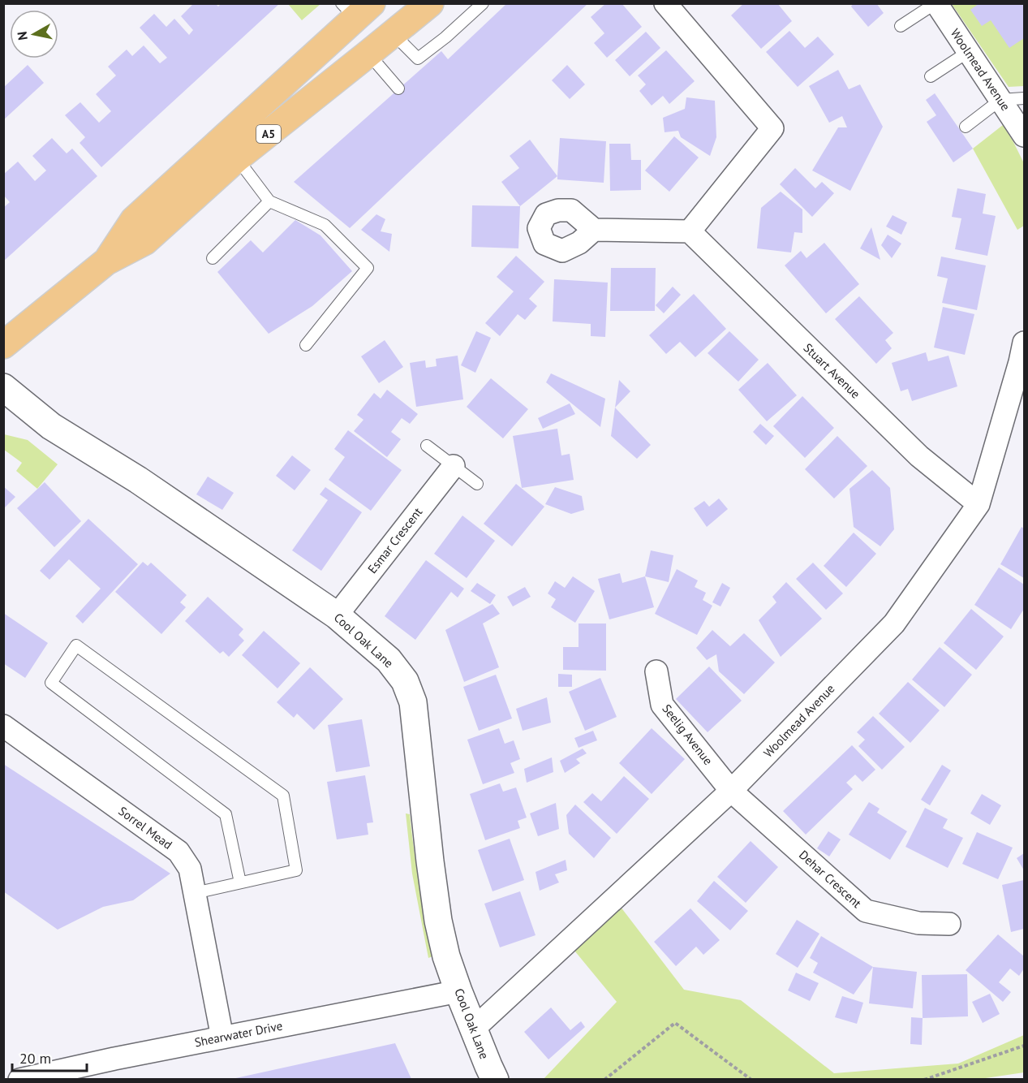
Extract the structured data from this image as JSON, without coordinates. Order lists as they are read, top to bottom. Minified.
{"streets":{"main road":["A5"],"street":["Woolmead Avenue","Stuart Avenue","Esmar Crescent","Cool Oak Lane","Seelig Avenue","Sorrel Mead","Dehar Crescent","Shearwater Drive"]},"crossings":[["Woolmead Avenue","Stuart Avenue"],["Woolmead Avenue","Cool Oak Lane"],["Woolmead Avenue","Seelig Avenue"],["Woolmead Avenue","Dehar Crescent"],["Esmar Crescent","Cool Oak Lane"],["Cool Oak Lane","Shearwater Drive"],["Seelig Avenue","Dehar Crescent"],["Sorrel Mead","Shearwater Drive"]],"scale_bar":"20 m","north":"left"}
